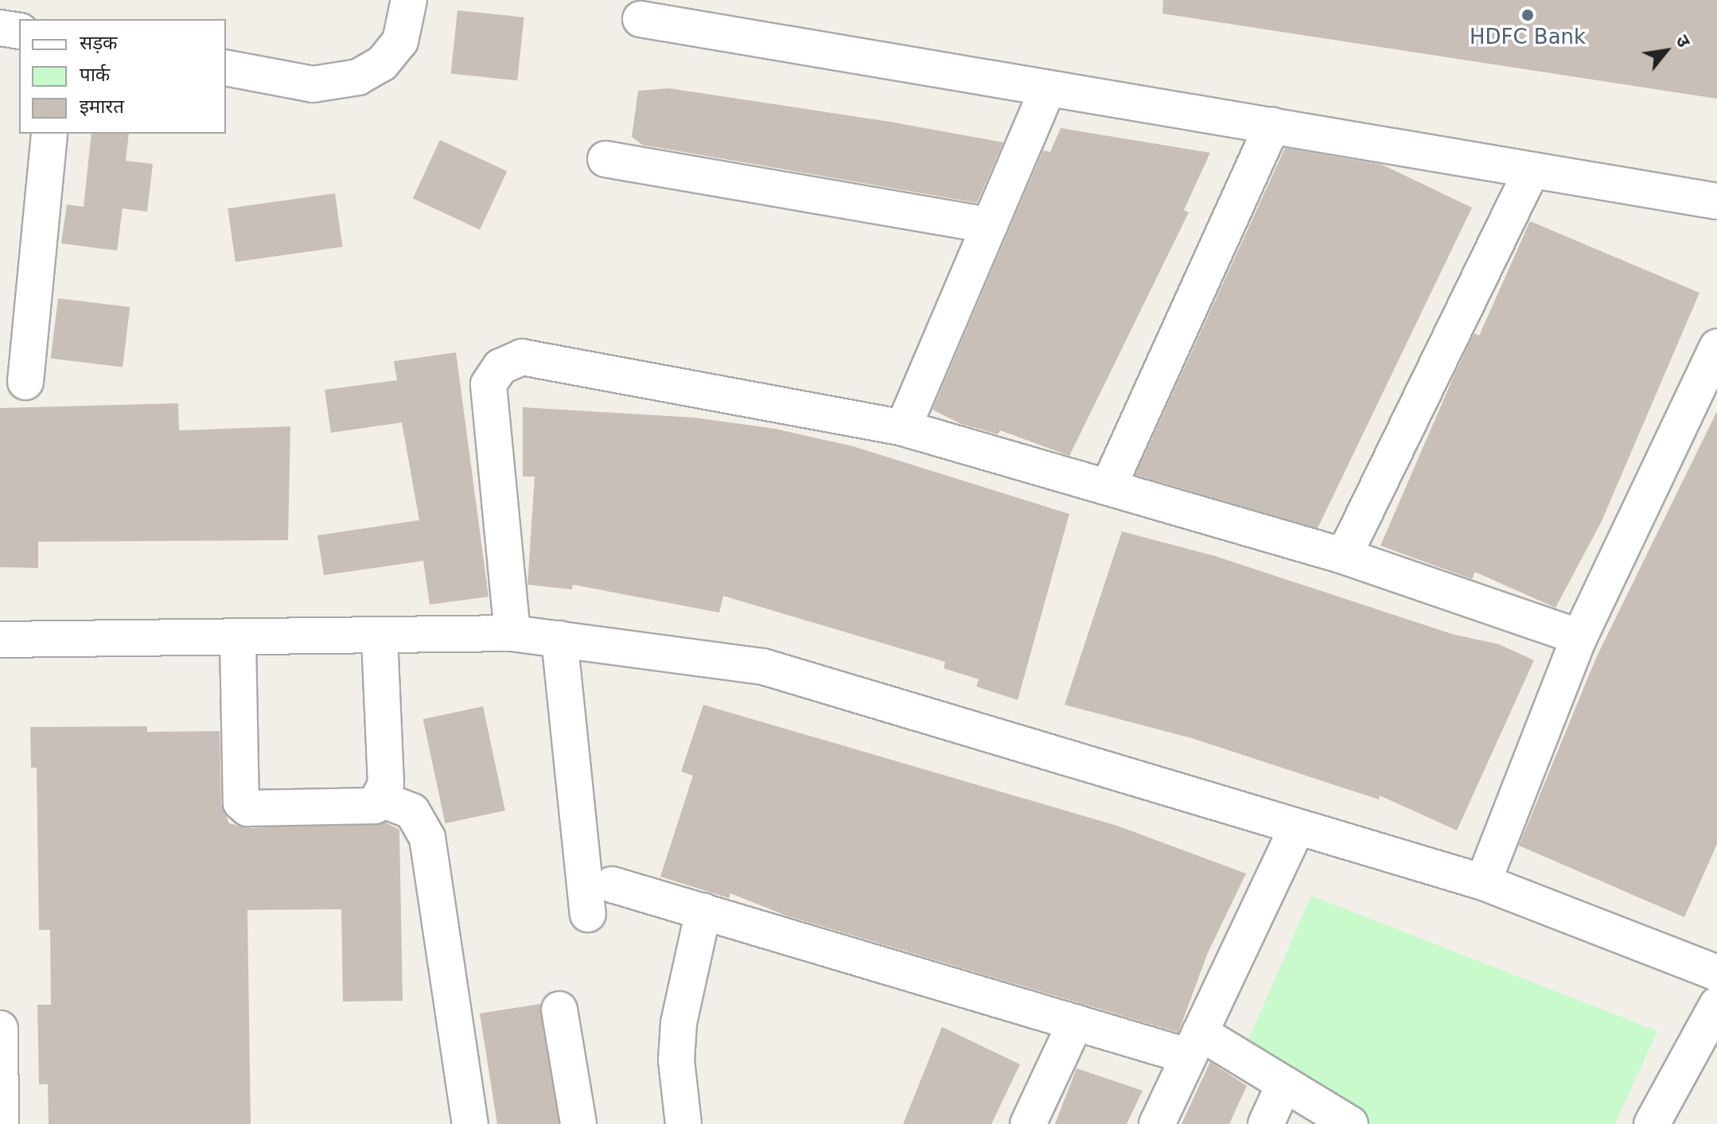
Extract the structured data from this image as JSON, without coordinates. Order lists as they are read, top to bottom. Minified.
{"places":["HDFC Bank"],"legend":["सड़क","पार्क","इमारत"],"north":"top right"}
